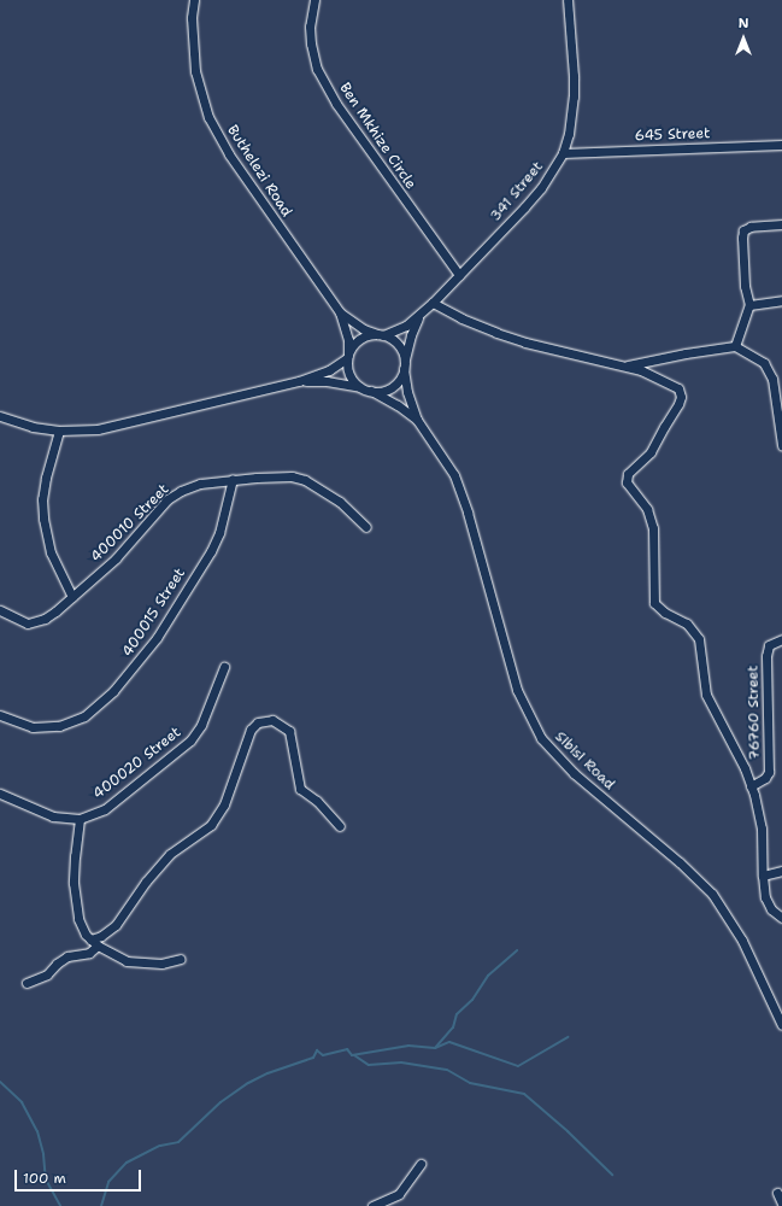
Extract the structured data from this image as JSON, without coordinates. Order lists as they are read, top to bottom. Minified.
{"streets":{"street":["645 Street","Ben Mkhize Circle","Buthelezi Road","341 Street","400010 Street","400015 Street","76760 Street","Sibisi Road","400020 Street"]},"crossings":[["645 Street","341 Street"],["Ben Mkhize Circle","341 Street"],["Buthelezi Road","341 Street"],["Buthelezi Road","Sibisi Road"],["341 Street","Sibisi Road"],["400010 Street","400015 Street"]],"scale_bar":"100 m","north":"top"}
